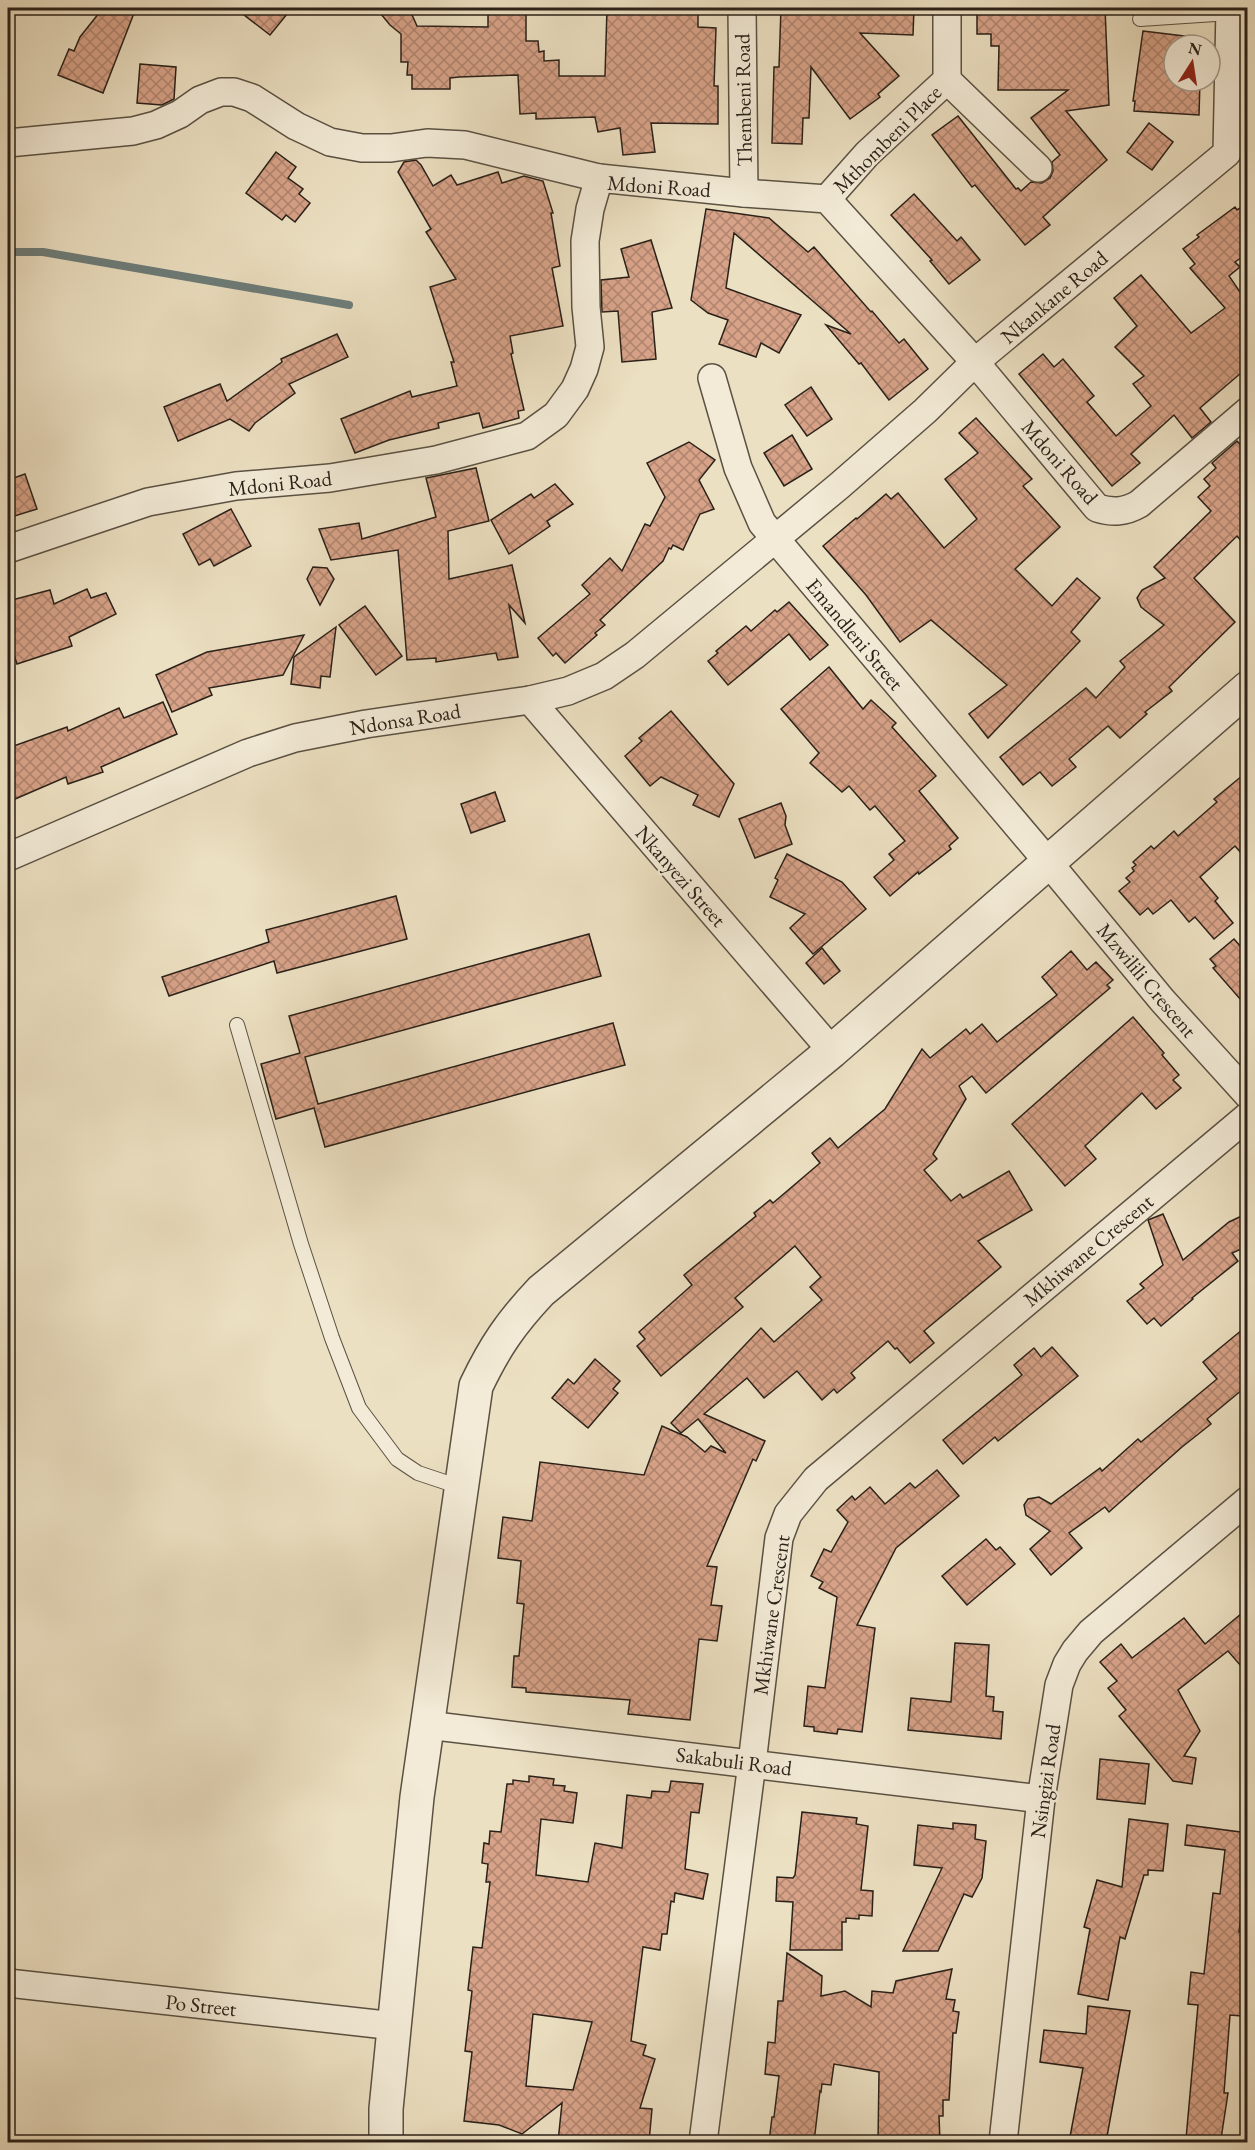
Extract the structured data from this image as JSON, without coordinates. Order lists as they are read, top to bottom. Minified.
{"streets":{"street":["Thembeni Road","Mthombeni Place","Mdoni Road","Nkankane Road","Emandleni Street","Ndonsa Road","Nkanyezi Street","Mzwilili Crescent","Mkhiwane Crescent","Sakabuli Road","Nsingizi Road","Po Street"]},"crossings":[["Thembeni Road","Mdoni Road"],["Mthombeni Place","Mdoni Road"],["Mdoni Road","Nkankane Road"],["Nkankane Road","Emandleni Street"],["Nkankane Road","Ndonsa Road"],["Emandleni Street","Ndonsa Road"],["Emandleni Street","Mzwilili Crescent"],["Ndonsa Road","Nkanyezi Street"],["Mkhiwane Crescent","Sakabuli Road"],["Sakabuli Road","Nsingizi Road"]],"north":"top"}
